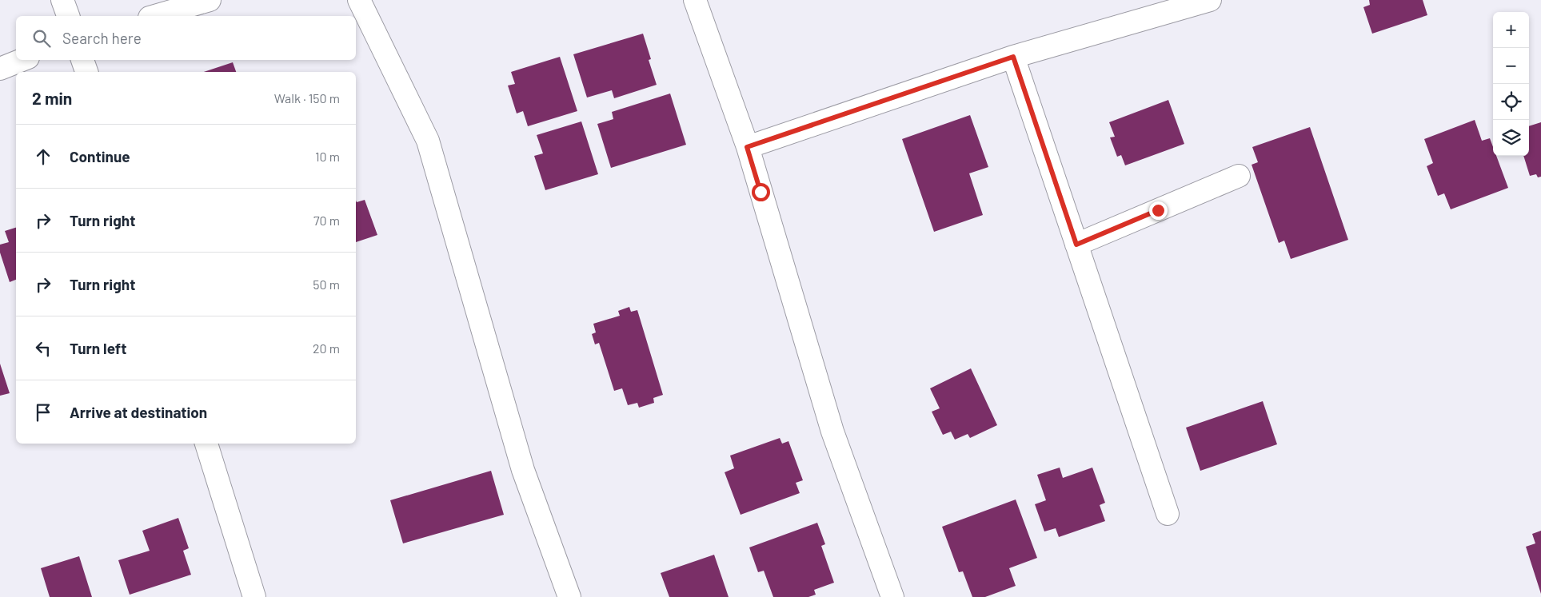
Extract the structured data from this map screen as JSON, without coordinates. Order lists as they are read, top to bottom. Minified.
{"page":{"map_buttons":["+","−"],"search":"Search here","heading":["2 min","Walk · 150 m"],"list":[["Continue","10 m"],["Turn right","70 m"],["Turn right","50 m"],["Turn left","20 m"],"Arrive at destination"]}}
